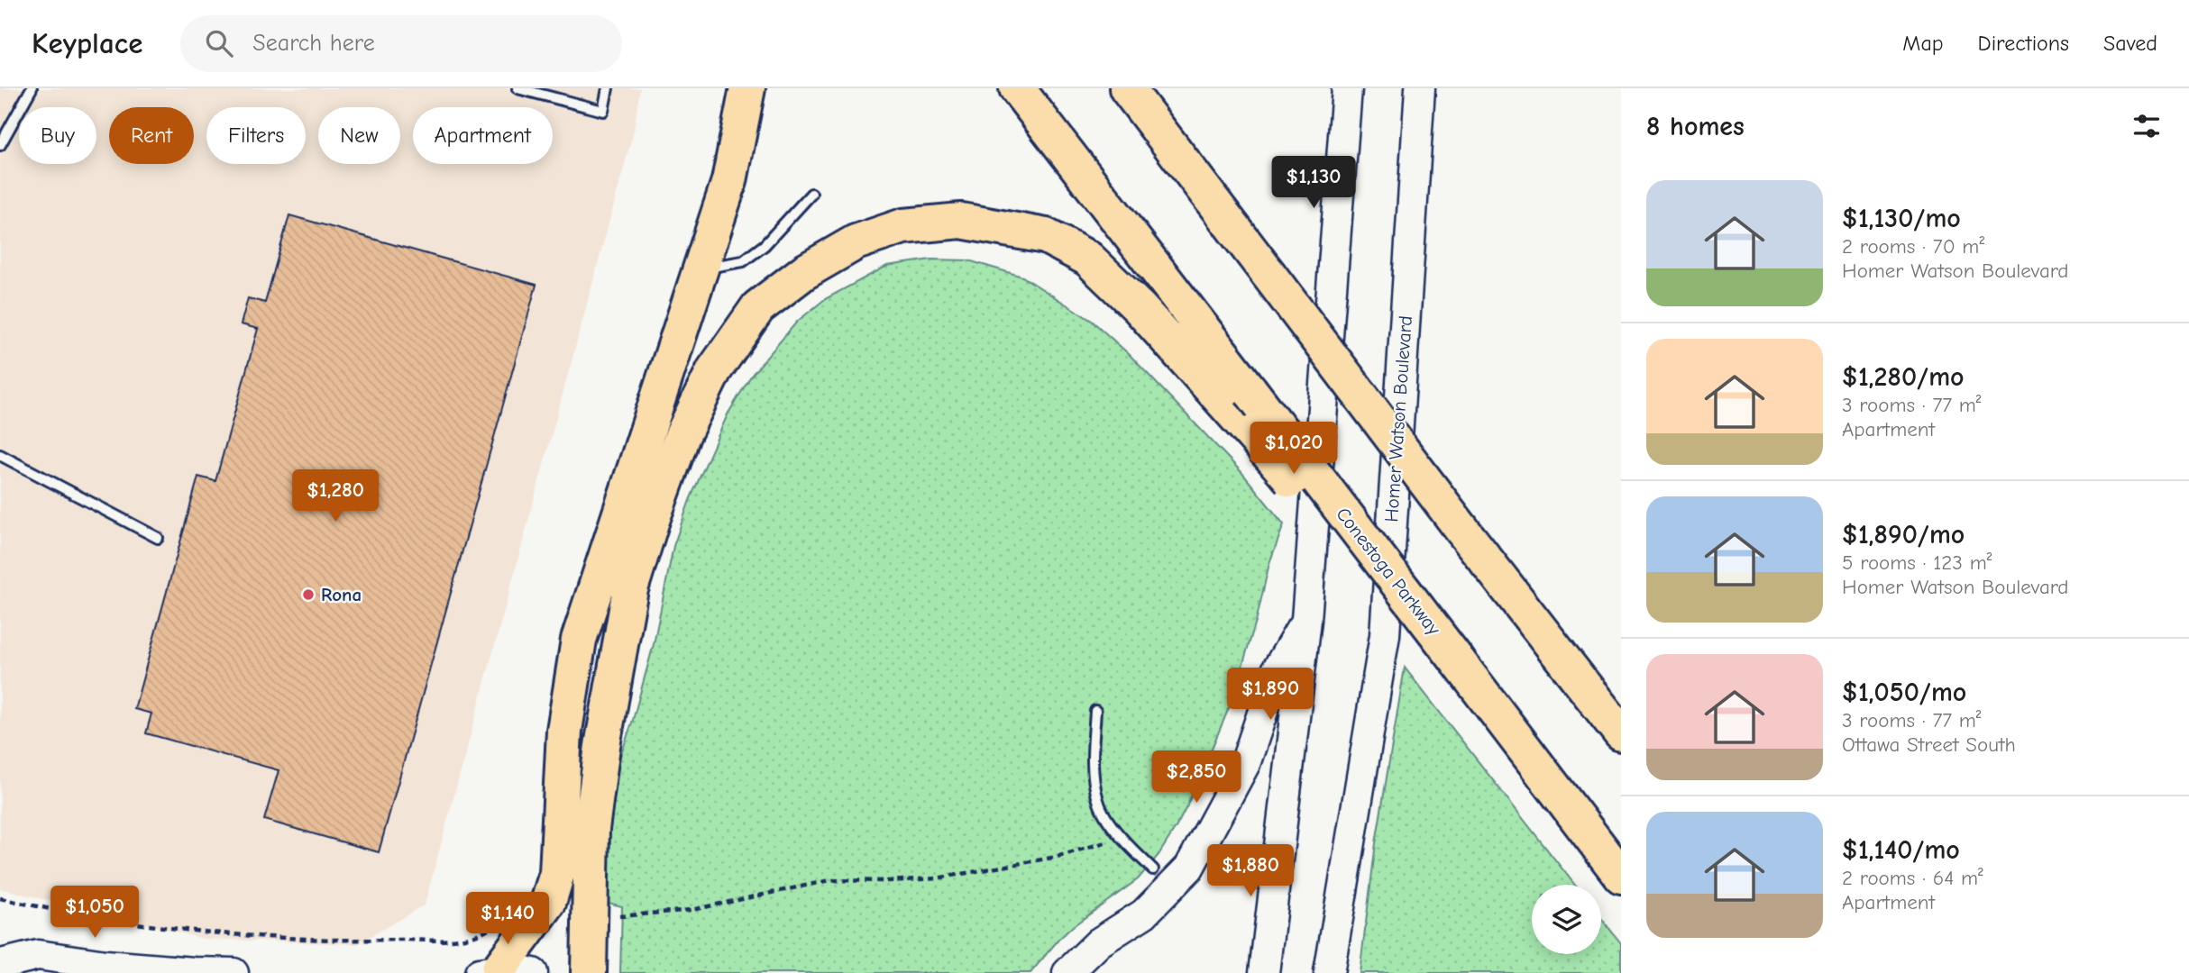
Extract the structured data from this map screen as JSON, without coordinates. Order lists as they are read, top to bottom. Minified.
{"streets":{"highway":["Conestoga Parkway"],"main road":["Homer Watson Boulevard"]},"places":["Rona"],"page":{"header":"Keyplace","search":"Search here","nav":["Map","Directions","Saved"],"heading":"8 homes","chip":["Buy","Rent","Filters","New","Apartment"],"price":["$1,130","$1,020","$1,280","$1,890","$2,850","$1,880","$1,050","$1,140"],"list":[{"name":"$1,130/mo","note":"2 rooms · 70 m² · Homer Watson Boulevard"},{"name":"$1,280/mo","note":"3 rooms · 77 m² · Apartment"},{"name":"$1,890/mo","note":"5 rooms · 123 m² · Homer Watson Boulevard"},{"name":"$1,050/mo","note":"3 rooms · 77 m² · Ottawa Street South"},{"name":"$1,140/mo","note":"2 rooms · 64 m² · Apartment"}]}}
